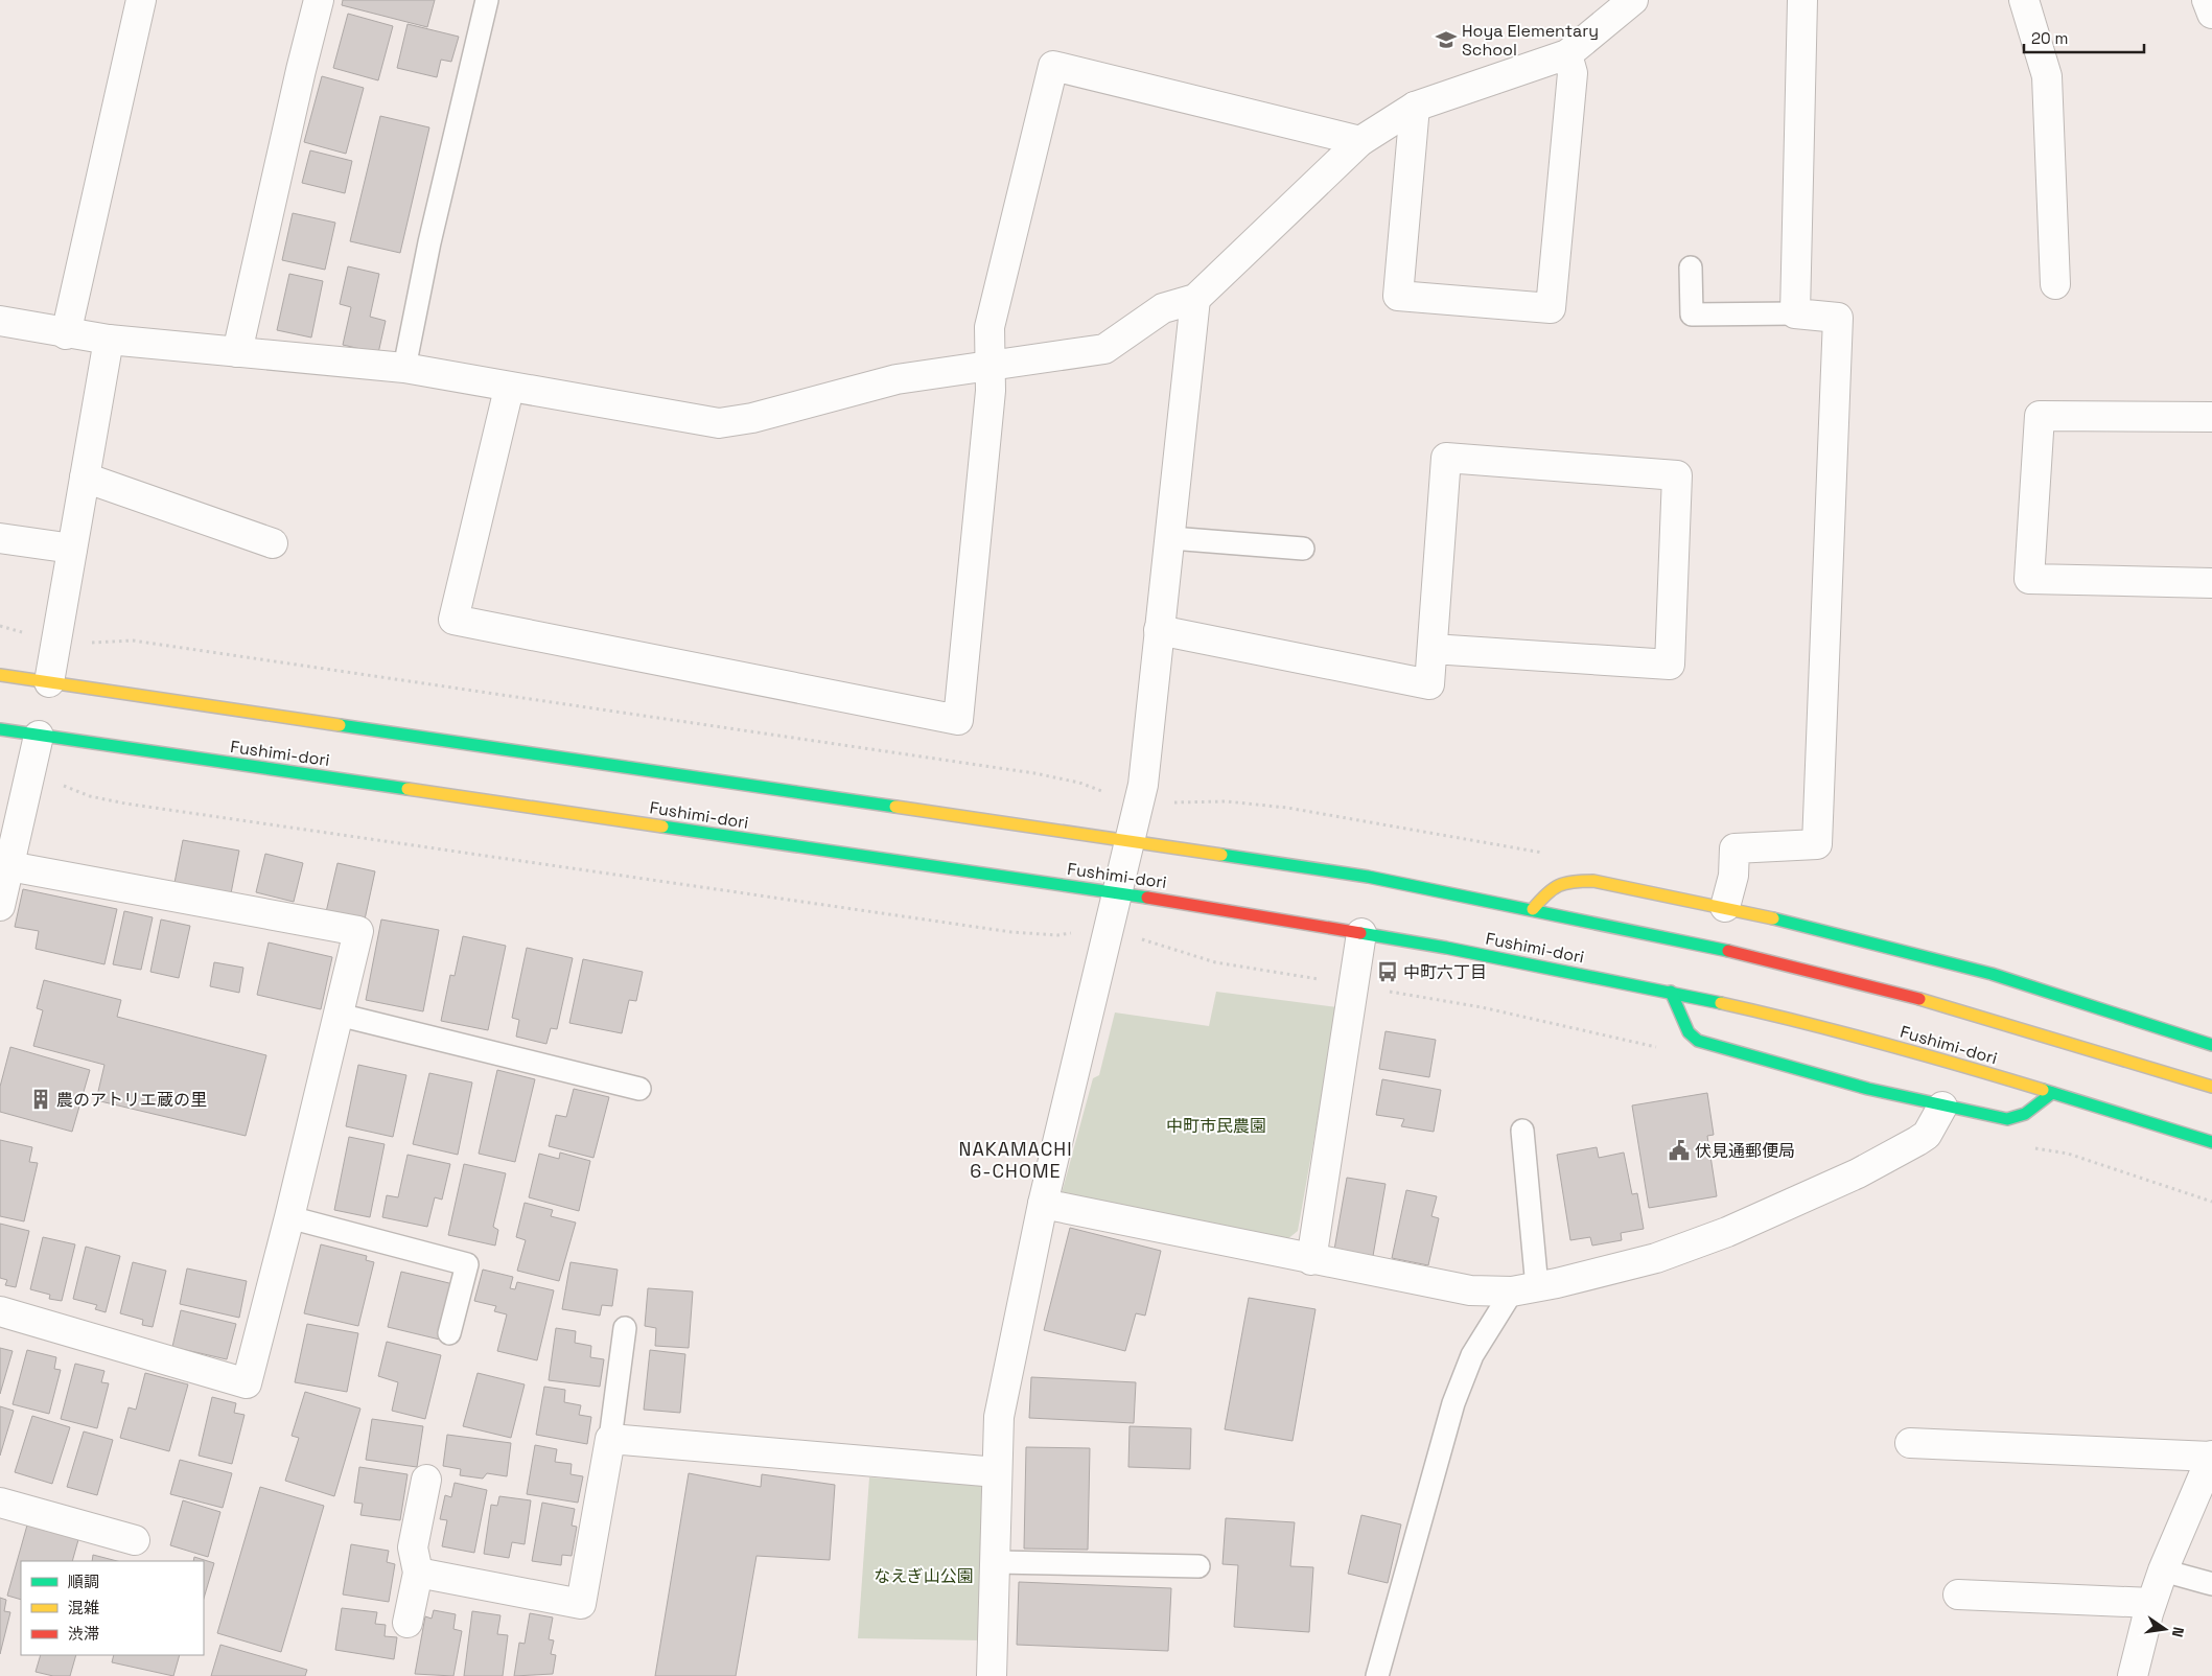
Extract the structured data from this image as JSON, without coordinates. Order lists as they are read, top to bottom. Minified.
{"streets":{"main road":["Fushimi-dori"]},"districts":["NAKAMACHI 6-CHOME"],"parks":["中町市民農園","なえぎ山公園"],"places":{"school or university":["Hoya Elementary School"],"bus stop":["中町六丁目"],"building":["農のアトリエ蔵の里"],"public building":["伏見通郵便局"]},"legend":["順調","混雑","渋滞"],"scale_bar":"20 m","north":"right"}
